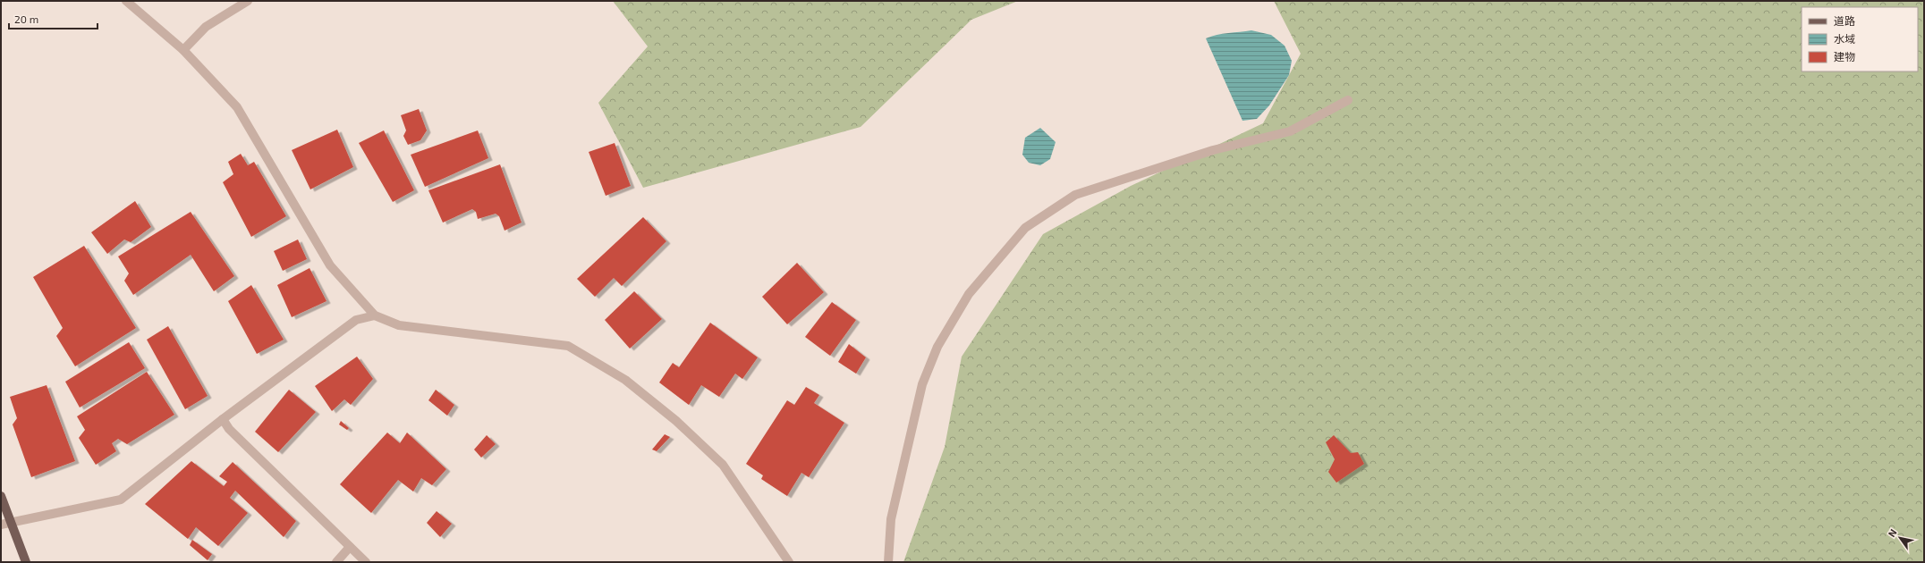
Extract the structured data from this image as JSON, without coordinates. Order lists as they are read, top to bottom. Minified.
{"legend":["道路","水域","建物"],"scale_bar":"20 m","north":"top left"}
